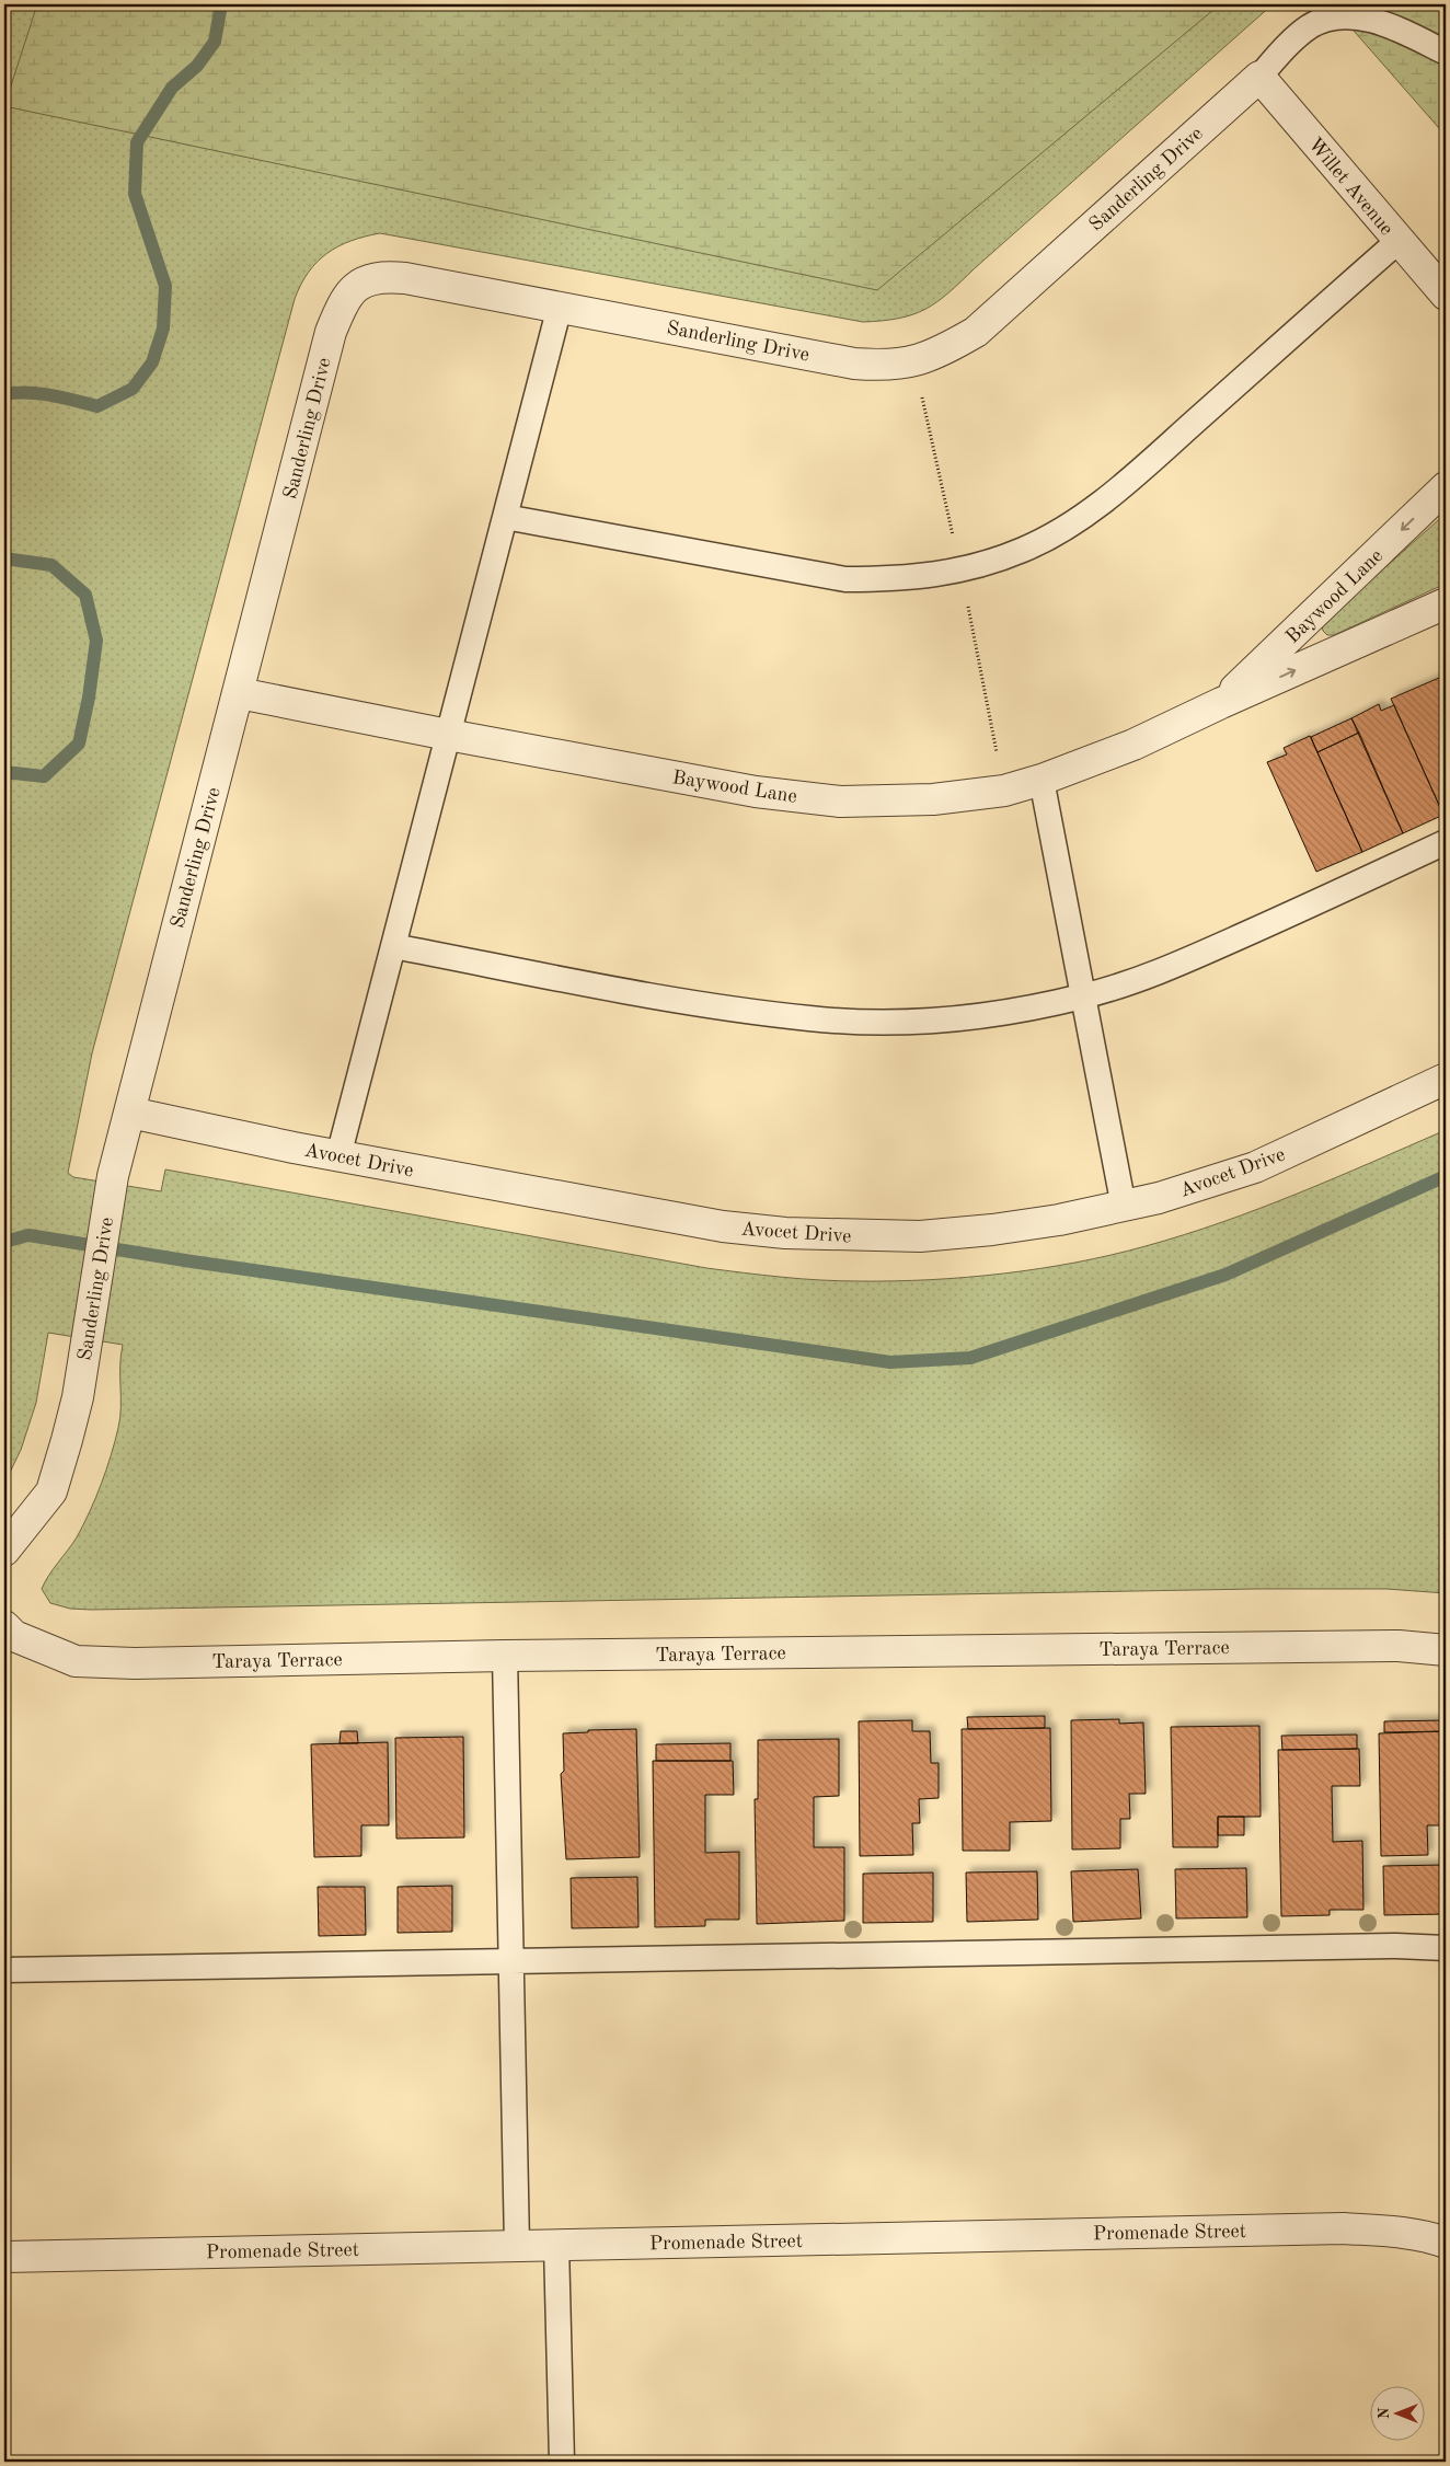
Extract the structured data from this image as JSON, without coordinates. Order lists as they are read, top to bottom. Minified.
{"streets":{"street":["Sanderling Drive","Willet Avenue","Baywood Lane","Avocet Drive","Taraya Terrace","Promenade Street"]},"crossings":[["Sanderling Drive","Willet Avenue"],["Sanderling Drive","Baywood Lane"],["Sanderling Drive","Avocet Drive"]],"north":"left"}
